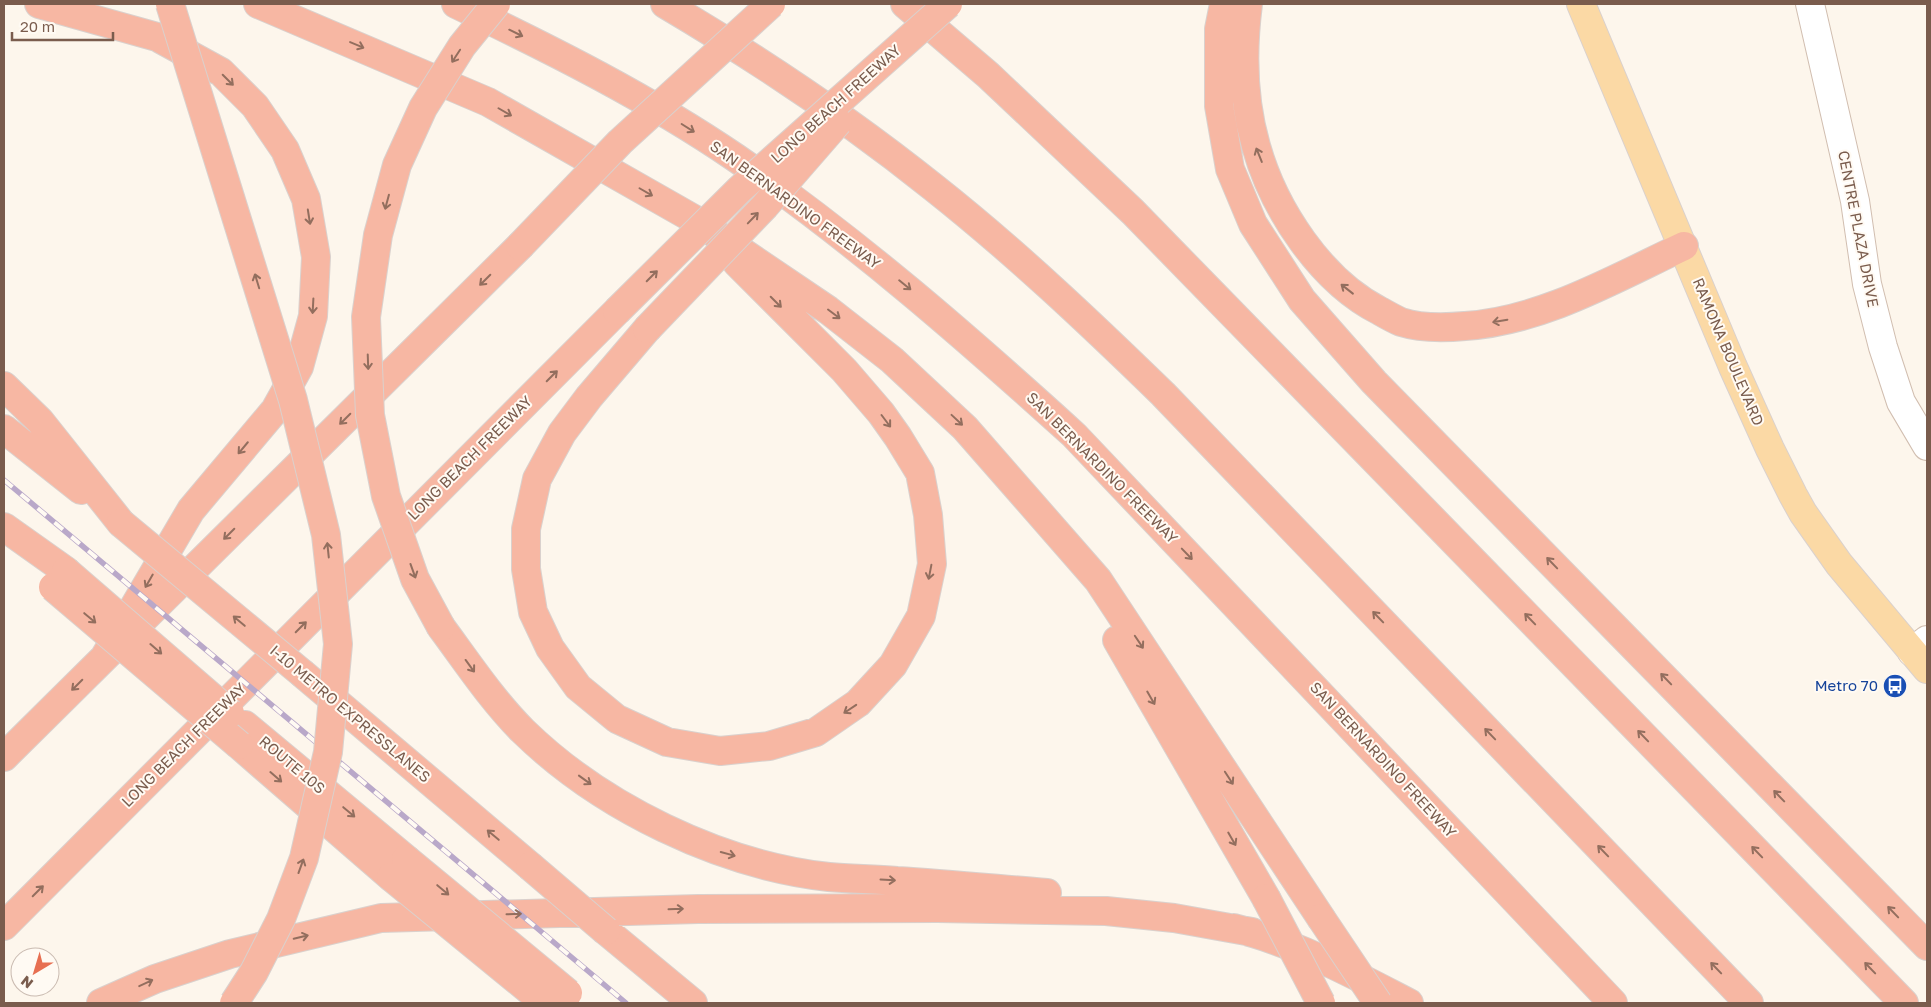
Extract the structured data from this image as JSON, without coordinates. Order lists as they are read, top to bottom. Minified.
{"streets":{"highway":["LONG BEACH FREEWAY","SAN BERNARDINO FREEWAY","I-10 METRO EXPRESSLANES"],"main road":["RAMONA BOULEVARD"],"street":["CENTRE PLAZA DRIVE"]},"places":{"bus stop":["Metro 70"]},"scale_bar":"20 m","north":"bottom left"}
